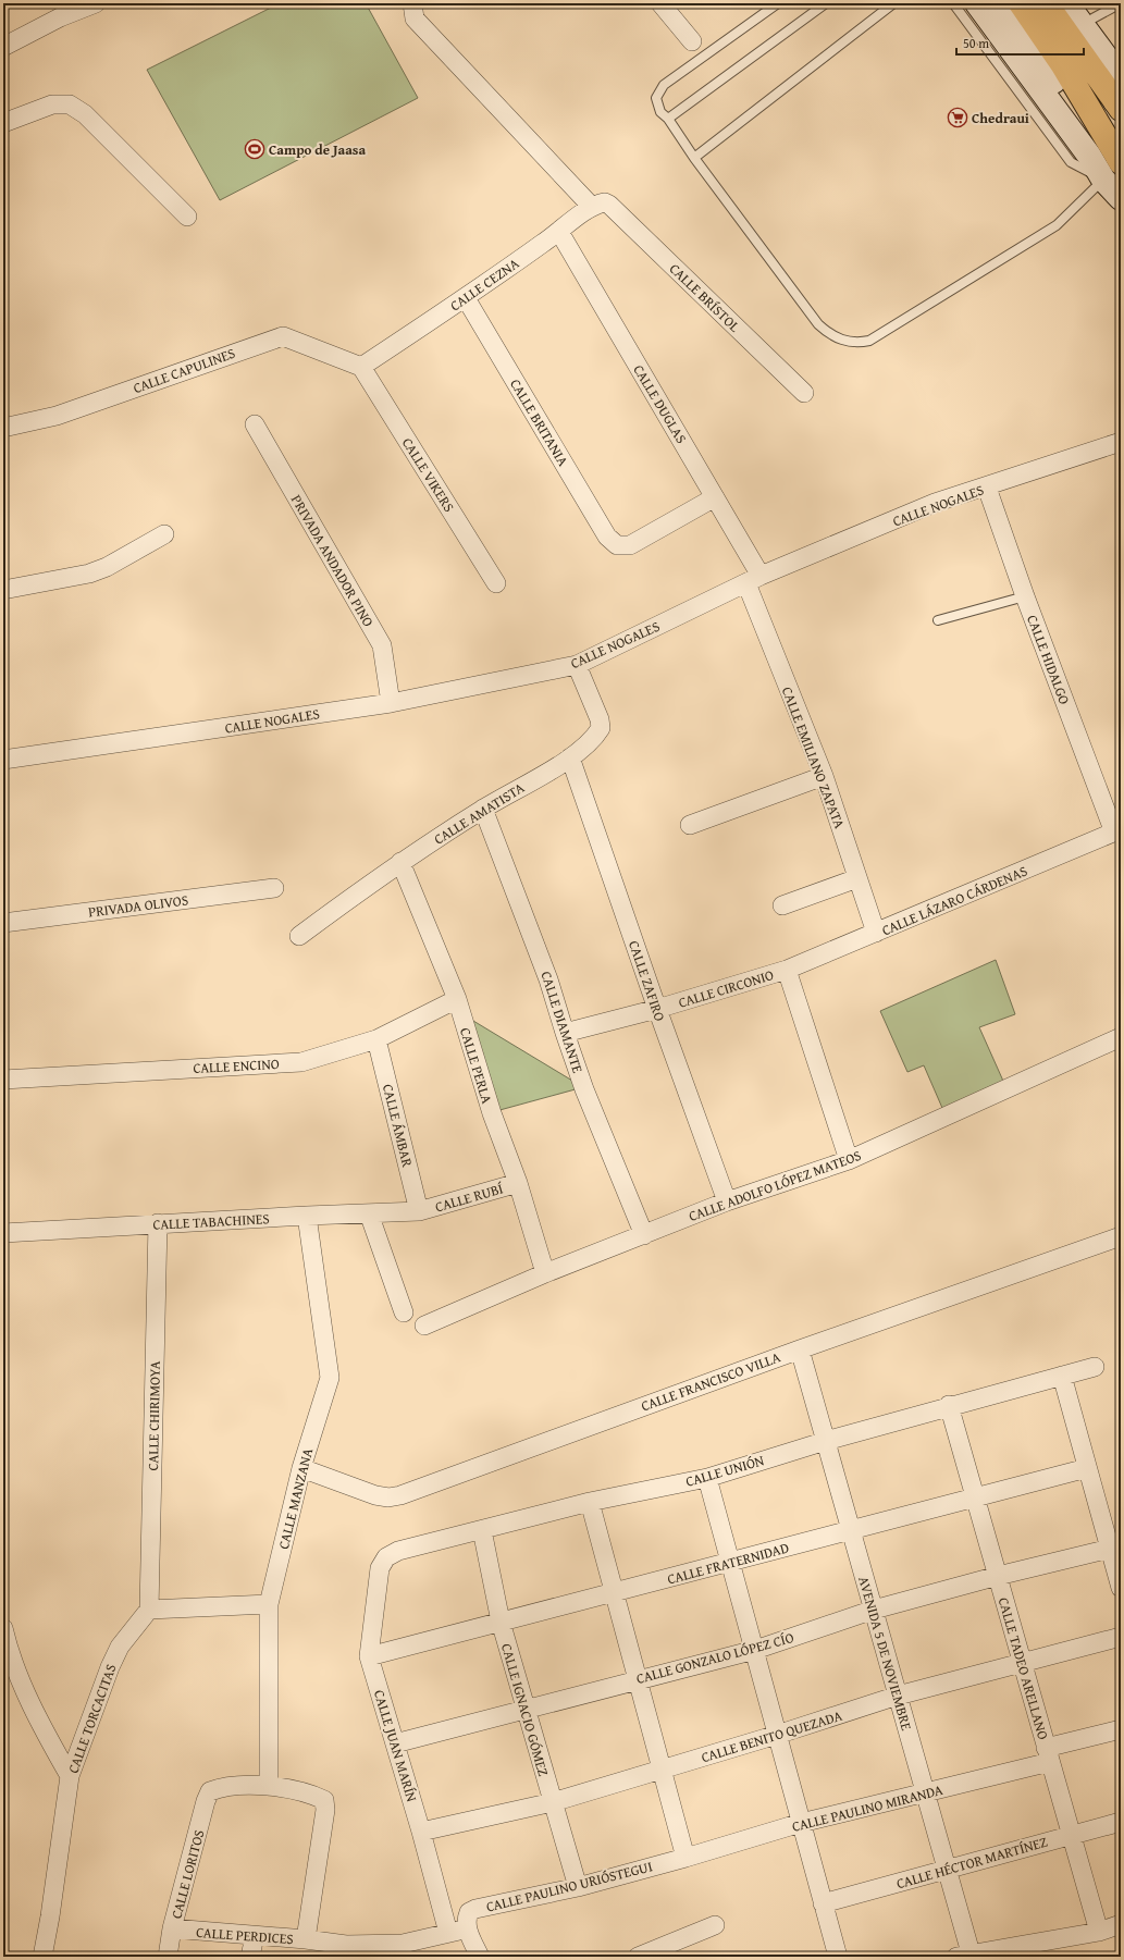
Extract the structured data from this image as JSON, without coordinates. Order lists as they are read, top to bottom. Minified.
{"streets":{"street":["CALLE CEZNA","CALLE BRÍSTOL","CALLE CAPULINES","CALLE DUGLAS","CALLE BRITANIA","CALLE VIKERS","CALLE NOGALES","PRIVADA ANDADOR PINO","CALLE HIDALGO","CALLE EMILIANO ZAPATA","CALLE AMATISTA","CALLE LÁZARO CÁRDENAS","PRIVADA OLIVOS","CALLE ZAFIRO","CALLE CIRCONIO","CALLE DIAMANTE","CALLE ENCINO","CALLE PERLA","CALLE ÁMBAR","CALLE ADOLFO LÓPEZ MATEOS","CALLE RUBÍ","CALLE TABACHINES","CALLE FRANCISCO VILLA","CALLE CHIRIMOYA","CALLE UNIÓN","CALLE MANZANA","CALLE FRATERNIDAD","AVENIDA 5 DE NOVIEMBRE","CALLE GONZALO LÓPEZ CÍO","CALLE TADEO ARELLANO","CALLE IGNACIO GÓMEZ","CALLE TORCACITAS","CALLE BENITO QUEZADA","CALLE JUAN MARÍN","CALLE PAULINO MIRANDA","CALLE HÉCTOR MARTÍNEZ","CALLE LORITOS","CALLE PAULINO URIÓSTEGUI","CALLE PERDICES"]},"crossings":[["CALLE CEZNA","CALLE BRÍSTOL"],["CALLE CEZNA","CALLE CAPULINES"],["CALLE CEZNA","CALLE DUGLAS"],["CALLE CEZNA","CALLE BRITANIA"],["CALLE CEZNA","CALLE VIKERS"],["CALLE CAPULINES","CALLE VIKERS"],["CALLE DUGLAS","CALLE BRITANIA"],["CALLE DUGLAS","CALLE NOGALES"],["CALLE DUGLAS","CALLE EMILIANO ZAPATA"],["CALLE NOGALES","PRIVADA ANDADOR PINO"],["CALLE NOGALES","CALLE HIDALGO"],["CALLE NOGALES","CALLE EMILIANO ZAPATA"],["CALLE NOGALES","CALLE AMATISTA"],["CALLE HIDALGO","CALLE LÁZARO CÁRDENAS"],["CALLE EMILIANO ZAPATA","CALLE LÁZARO CÁRDENAS"],["CALLE AMATISTA","CALLE ZAFIRO"],["CALLE AMATISTA","CALLE DIAMANTE"],["CALLE AMATISTA","CALLE PERLA"],["CALLE LÁZARO CÁRDENAS","CALLE CIRCONIO"],["CALLE ZAFIRO","CALLE CIRCONIO"],["CALLE ZAFIRO","CALLE ADOLFO LÓPEZ MATEOS"],["CALLE CIRCONIO","CALLE DIAMANTE"],["CALLE DIAMANTE","CALLE ADOLFO LÓPEZ MATEOS"],["CALLE ENCINO","CALLE PERLA"],["CALLE ENCINO","CALLE ÁMBAR"],["CALLE PERLA","CALLE ADOLFO LÓPEZ MATEOS"],["CALLE PERLA","CALLE RUBÍ"],["CALLE ÁMBAR","CALLE RUBÍ"],["CALLE ÁMBAR","CALLE TABACHINES"],["CALLE RUBÍ","CALLE TABACHINES"],["CALLE TABACHINES","CALLE CHIRIMOYA"],["CALLE TABACHINES","CALLE MANZANA"],["CALLE FRANCISCO VILLA","CALLE MANZANA"],["CALLE FRANCISCO VILLA","AVENIDA 5 DE NOVIEMBRE"],["CALLE CHIRIMOYA","CALLE TORCACITAS"],["CALLE UNIÓN","AVENIDA 5 DE NOVIEMBRE"],["CALLE UNIÓN","CALLE TADEO ARELLANO"],["CALLE UNIÓN","CALLE IGNACIO GÓMEZ"],["CALLE UNIÓN","CALLE JUAN MARÍN"],["CALLE MANZANA","CALLE LORITOS"],["CALLE FRATERNIDAD","AVENIDA 5 DE NOVIEMBRE"],["CALLE FRATERNIDAD","CALLE TADEO ARELLANO"],["CALLE FRATERNIDAD","CALLE IGNACIO GÓMEZ"],["CALLE FRATERNIDAD","CALLE JUAN MARÍN"],["AVENIDA 5 DE NOVIEMBRE","CALLE GONZALO LÓPEZ CÍO"],["AVENIDA 5 DE NOVIEMBRE","CALLE BENITO QUEZADA"],["AVENIDA 5 DE NOVIEMBRE","CALLE PAULINO MIRANDA"],["AVENIDA 5 DE NOVIEMBRE","CALLE HÉCTOR MARTÍNEZ"],["CALLE GONZALO LÓPEZ CÍO","CALLE TADEO ARELLANO"],["CALLE GONZALO LÓPEZ CÍO","CALLE IGNACIO GÓMEZ"],["CALLE GONZALO LÓPEZ CÍO","CALLE JUAN MARÍN"],["CALLE TADEO ARELLANO","CALLE BENITO QUEZADA"],["CALLE TADEO ARELLANO","CALLE PAULINO MIRANDA"],["CALLE TADEO ARELLANO","CALLE HÉCTOR MARTÍNEZ"],["CALLE IGNACIO GÓMEZ","CALLE BENITO QUEZADA"],["CALLE IGNACIO GÓMEZ","CALLE PAULINO URIÓSTEGUI"],["CALLE BENITO QUEZADA","CALLE JUAN MARÍN"],["CALLE JUAN MARÍN","CALLE PERDICES"],["CALLE PAULINO MIRANDA","CALLE PAULINO URIÓSTEGUI"],["CALLE LORITOS","CALLE PERDICES"],["CALLE PAULINO URIÓSTEGUI","CALLE PERDICES"]],"places":{"supermarket":["Chedraui"],"sports":["Campo de Jaasa"]},"scale_bar":"50 m"}
